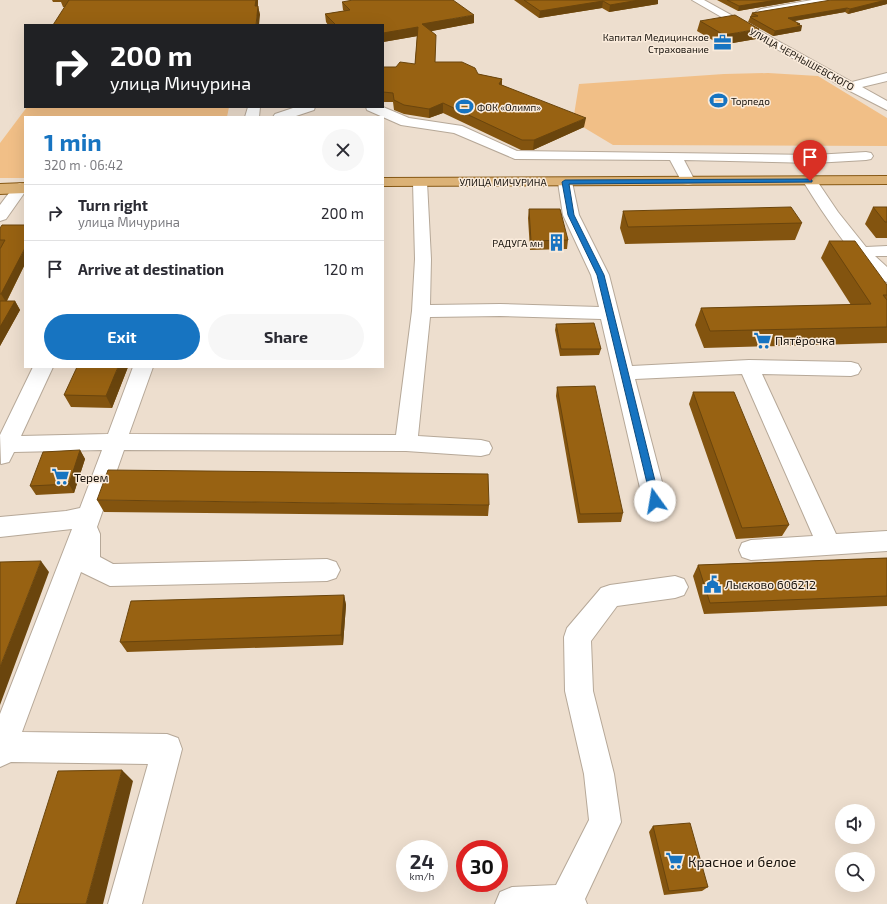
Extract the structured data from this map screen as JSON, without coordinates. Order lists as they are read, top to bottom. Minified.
{"streets":{"main road":["УЛИЦА МИЧУРИНА"],"street":["УЛИЦА ЧЕРНЫШЕВСКОГО"]},"places":{"office":["Капитал Медицинское Страхование"],"sports":["Торпедо","ФОК «Олимп»"],"building":["РАДУГА мн"],"supermarket":["Пятёрочка","Терем","Красное и белое"],"public building":["Лысково 606212"]},"page":{"turn":["200 m","улица Мичурина"],"heading":["1 min","320 m · 06:42"],"list":[{"name":"Turn right","note":"улица Мичурина","value":"200 m"},{"name":"Arrive at destination","value":"120 m"}],"buttons":["Exit","Share"],"speed":"24 km/h","limit":"30"}}
